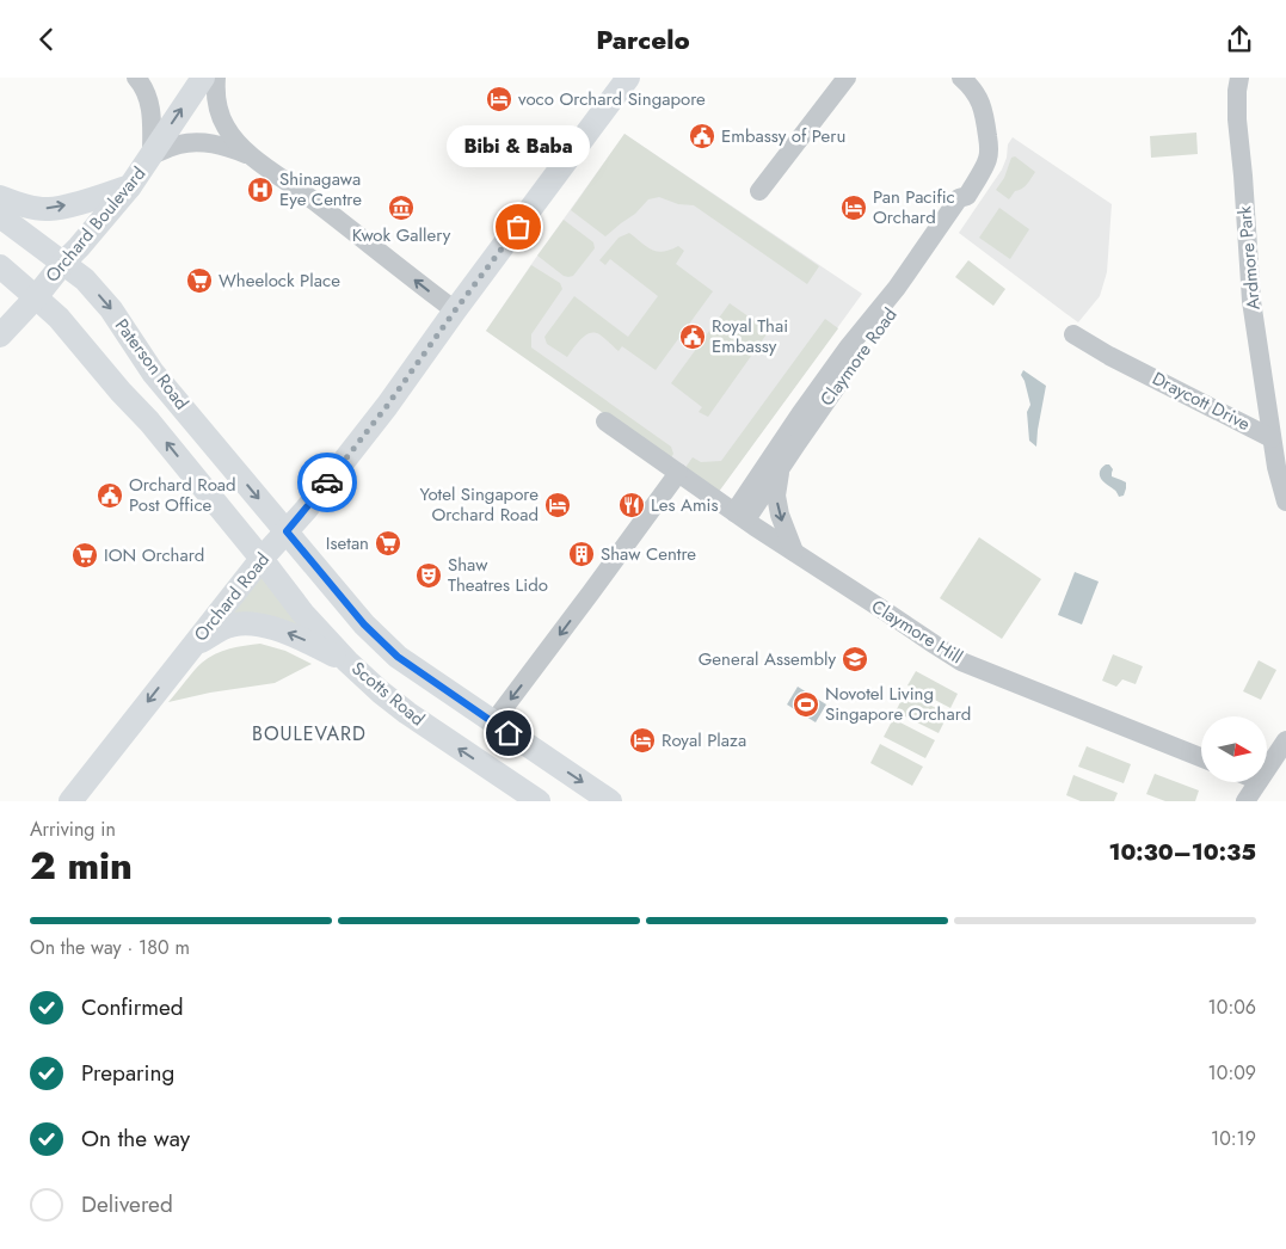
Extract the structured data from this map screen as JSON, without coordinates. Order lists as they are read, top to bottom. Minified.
{"streets":{"main road":["Orchard Boulevard","Paterson Road","Orchard Road","Scotts Road"],"street":["Ardmore Park","Claymore Road","Draycott Drive","Claymore Hill"]},"crossings":[["Orchard Boulevard","Paterson Road"],["Ardmore Park","Draycott Drive"],["Claymore Road","Claymore Hill"],["Paterson Road","Orchard Road"],["Paterson Road","Scotts Road"],["Orchard Road","Scotts Road"]],"districts":["BOULEVARD"],"places":{"hotel":["voco Orchard Singapore","Pan Pacific Orchard","Yotel Singapore Orchard Road","Royal Plaza"],"public building":["Embassy of Peru","Royal Thai Embassy","Orchard Road Post Office"],"hospital":["Shinagawa Eye Centre"],"museum":["Kwok Gallery"],"other":["Bibi & Baba"],"supermarket":["Wheelock Place","Isetan","ION Orchard"],"restaurant":["Les Amis"],"building":["Shaw Centre"],"theatre":["Shaw Theatres Lido"],"school or university":["General Assembly"],"sports":["Novotel Living Singapore Orchard"]},"north":"right","page":{"header":"Parcelo","bubble":"Bibi & Baba","heading":["2 min","Arriving in","10:30–10:35"],"bar":"On the way · 180 m","list":[["Confirmed","10:06"],["Preparing","10:09"],["On the way","10:19"],"Delivered"]}}
